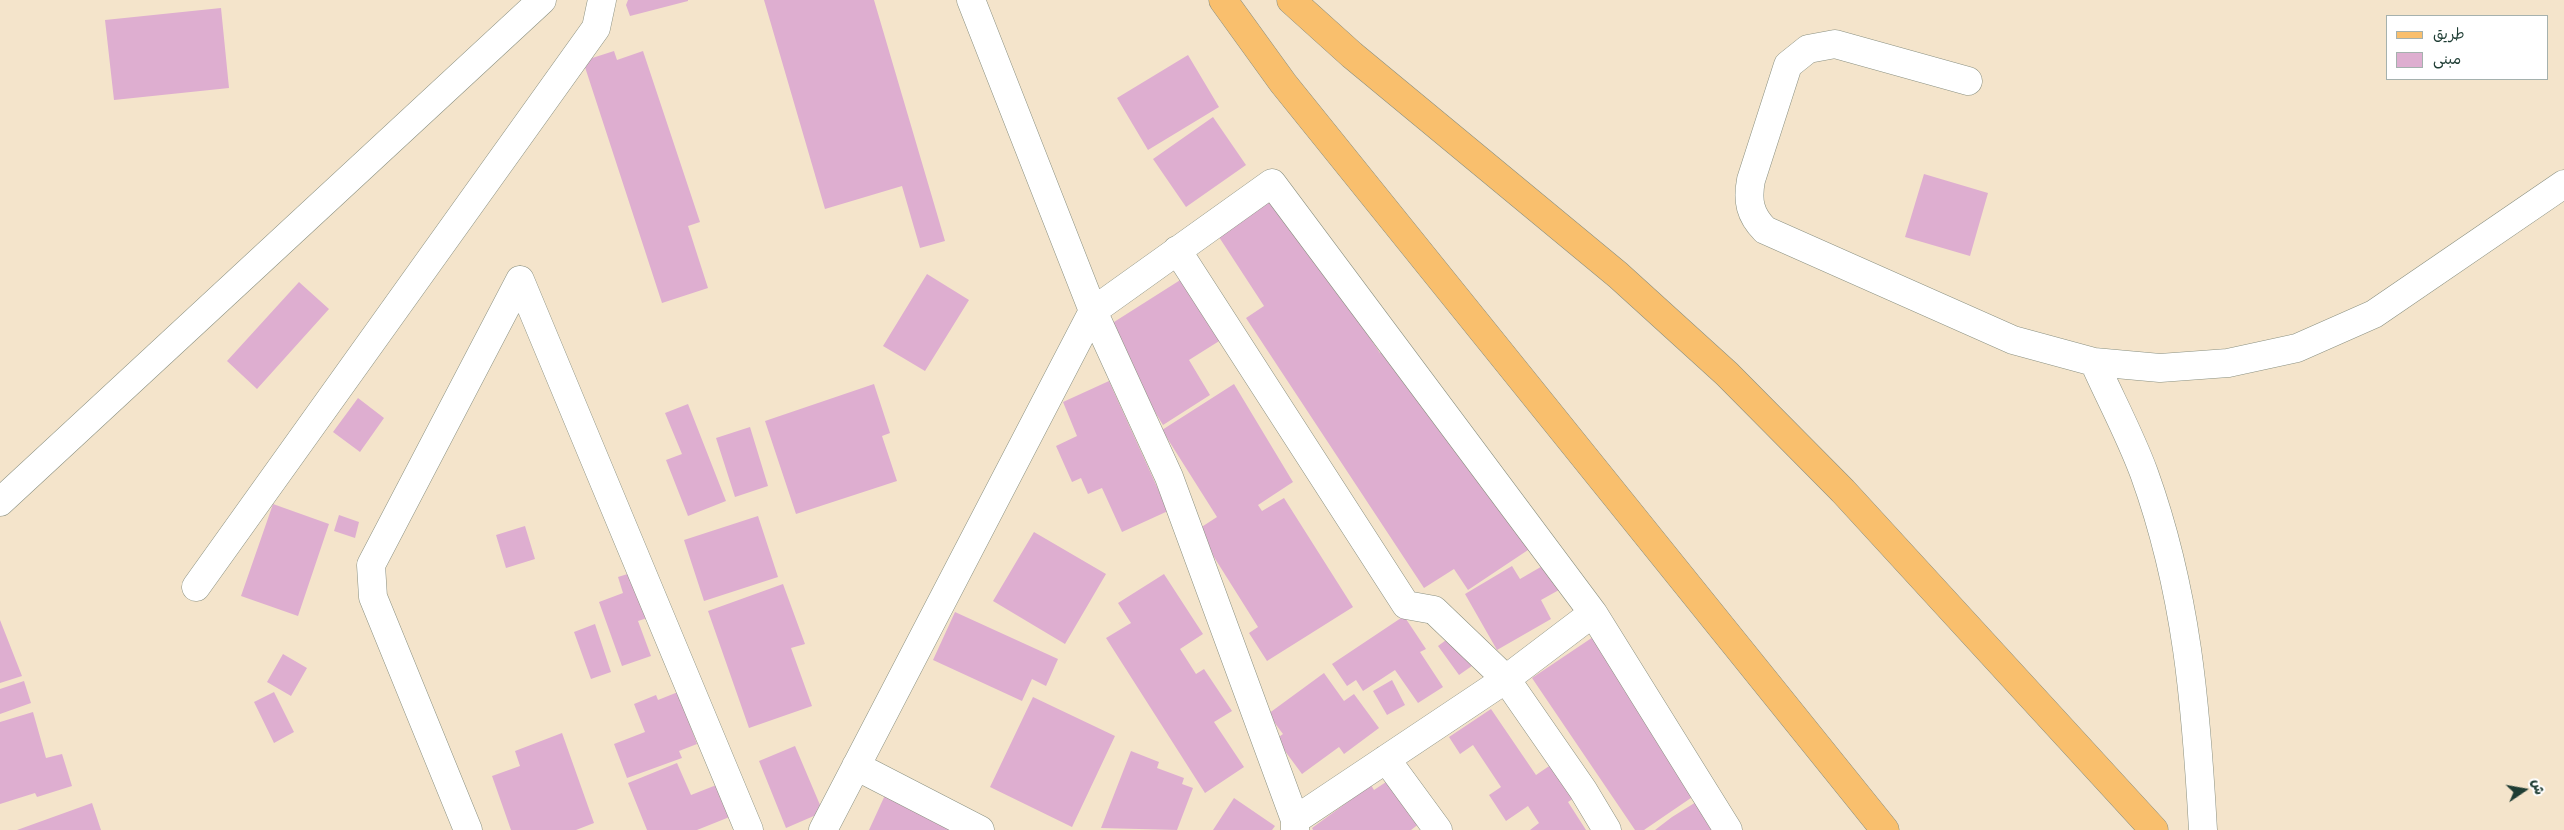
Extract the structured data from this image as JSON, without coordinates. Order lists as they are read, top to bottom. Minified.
{"legend":["طريق","مبنى"],"north":"right"}
